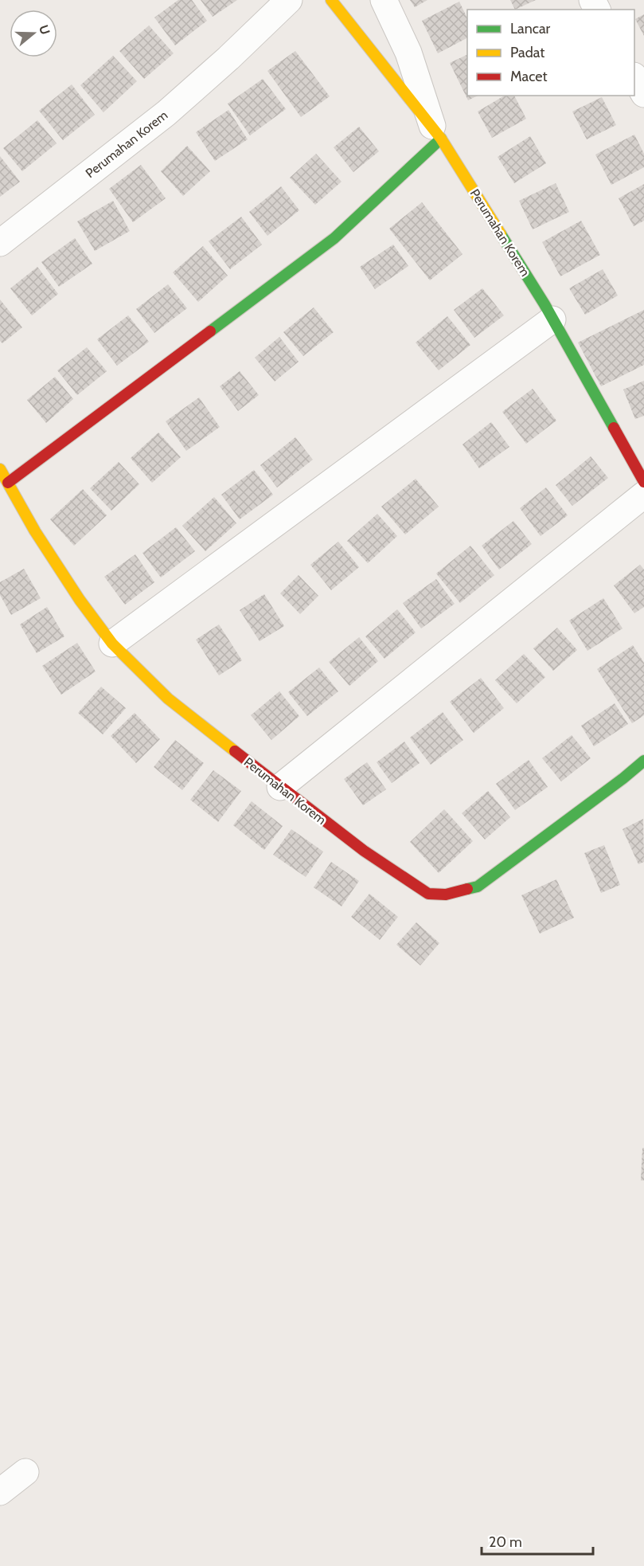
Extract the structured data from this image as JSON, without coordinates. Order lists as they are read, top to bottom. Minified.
{"streets":{"street":["Perumahan Korem"]},"legend":["Lancar","Padat","Macet"],"scale_bar":"20 m","north":"right"}
